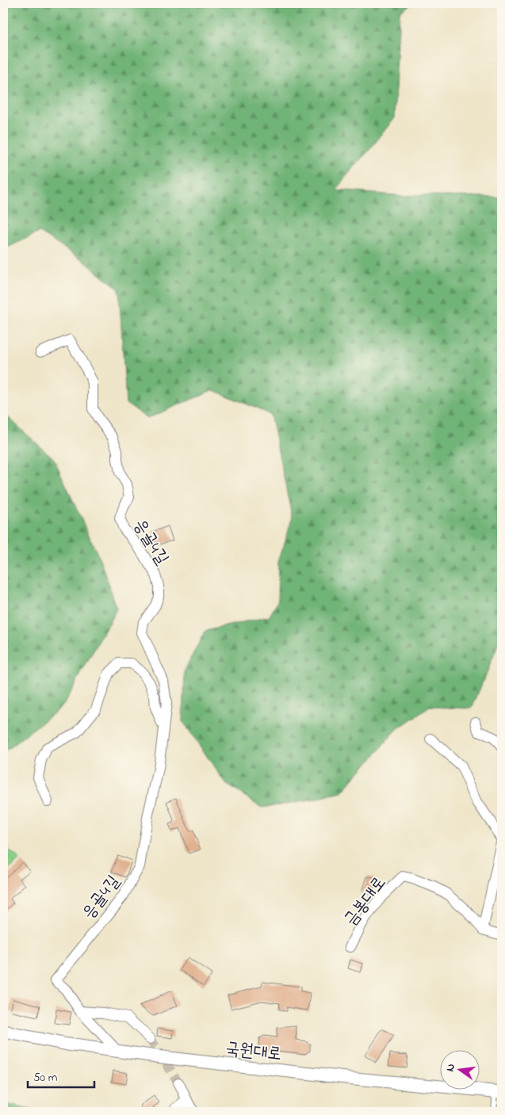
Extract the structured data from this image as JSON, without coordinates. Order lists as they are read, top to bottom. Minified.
{"streets":{"street":["응골4길","금봉대로","국원대로"]},"crossings":[["응골4길","국원대로"]],"scale_bar":"50 m","north":"left"}
